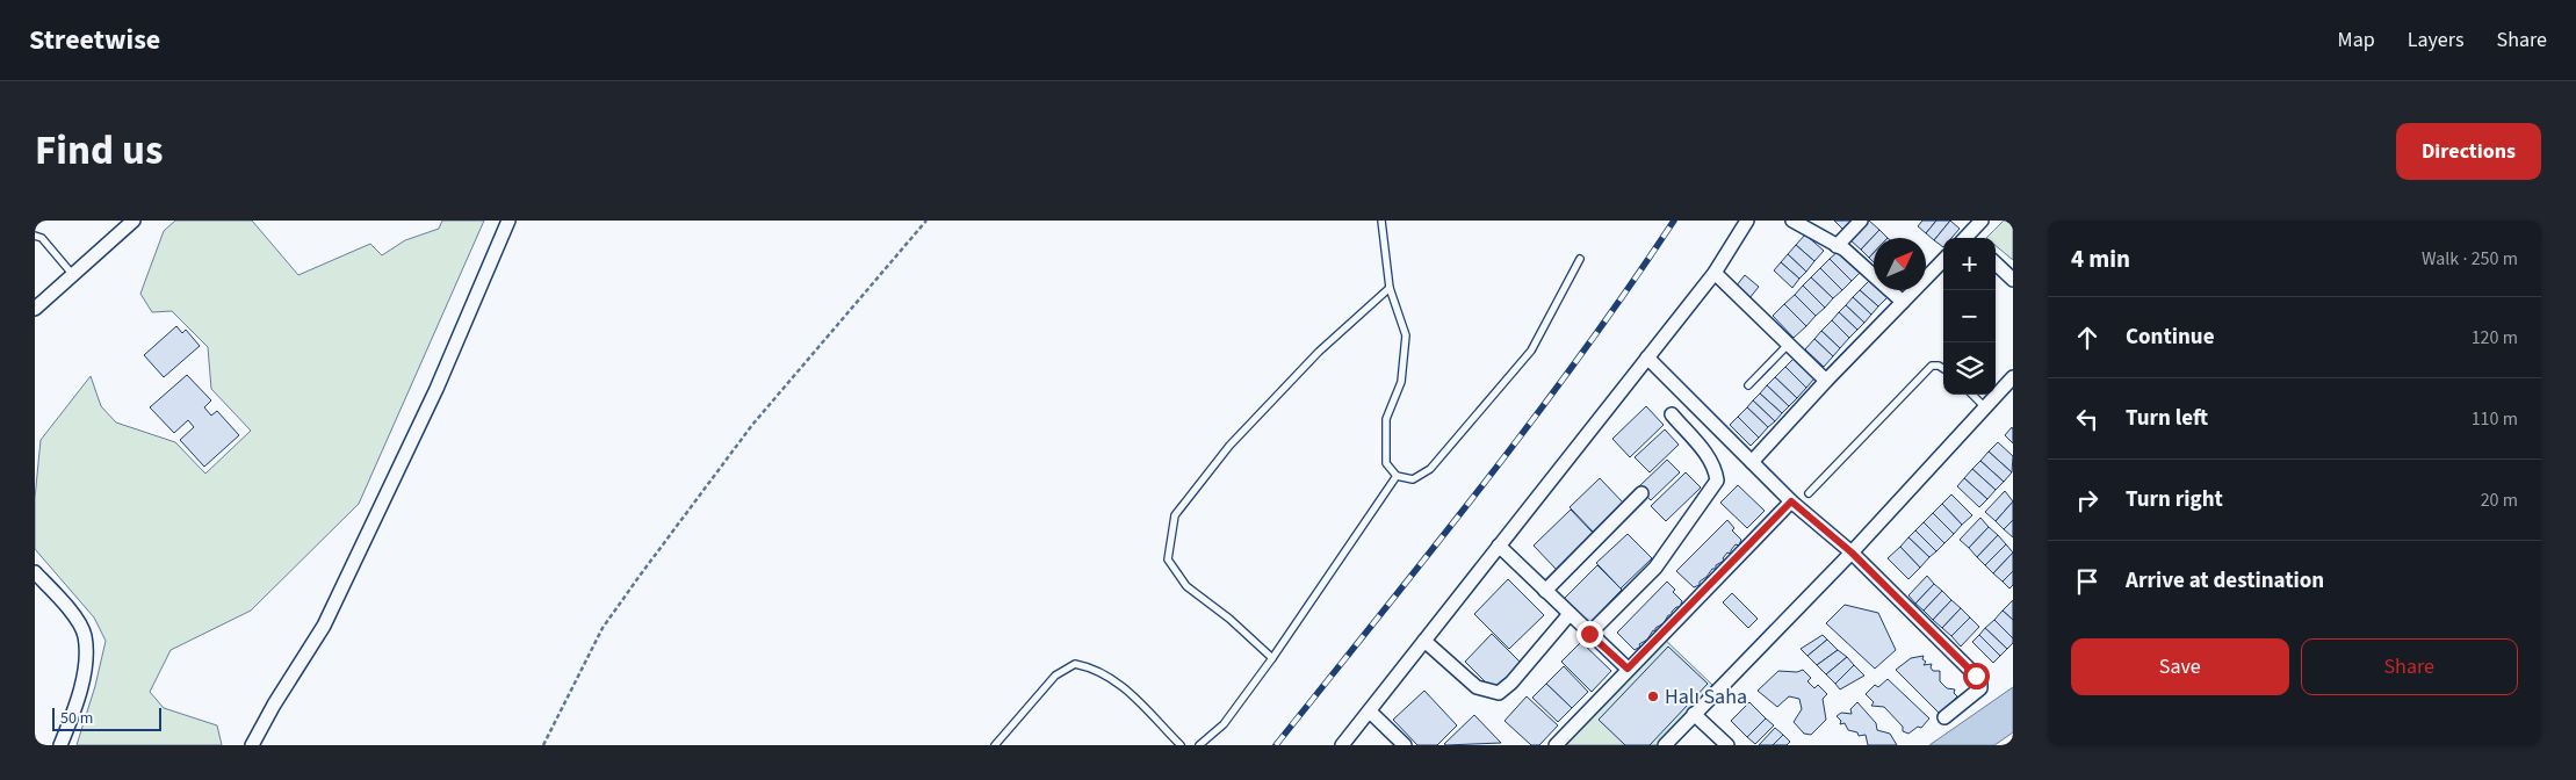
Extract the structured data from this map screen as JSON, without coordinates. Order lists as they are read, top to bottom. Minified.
{"places":["Halı Saha"],"scale_bar":"50 m","north":"top right","page":{"header":"Streetwise","nav":["Map","Layers","Share"],"title":"Find us","buttons":["Directions",["Save","Share"]],"heading":["4 min","Walk · 250 m"],"map_buttons":["+","−"],"list":[["Continue","120 m"],["Turn left","110 m"],["Turn right","20 m"],"Arrive at destination"],"scale":"50 m"}}
